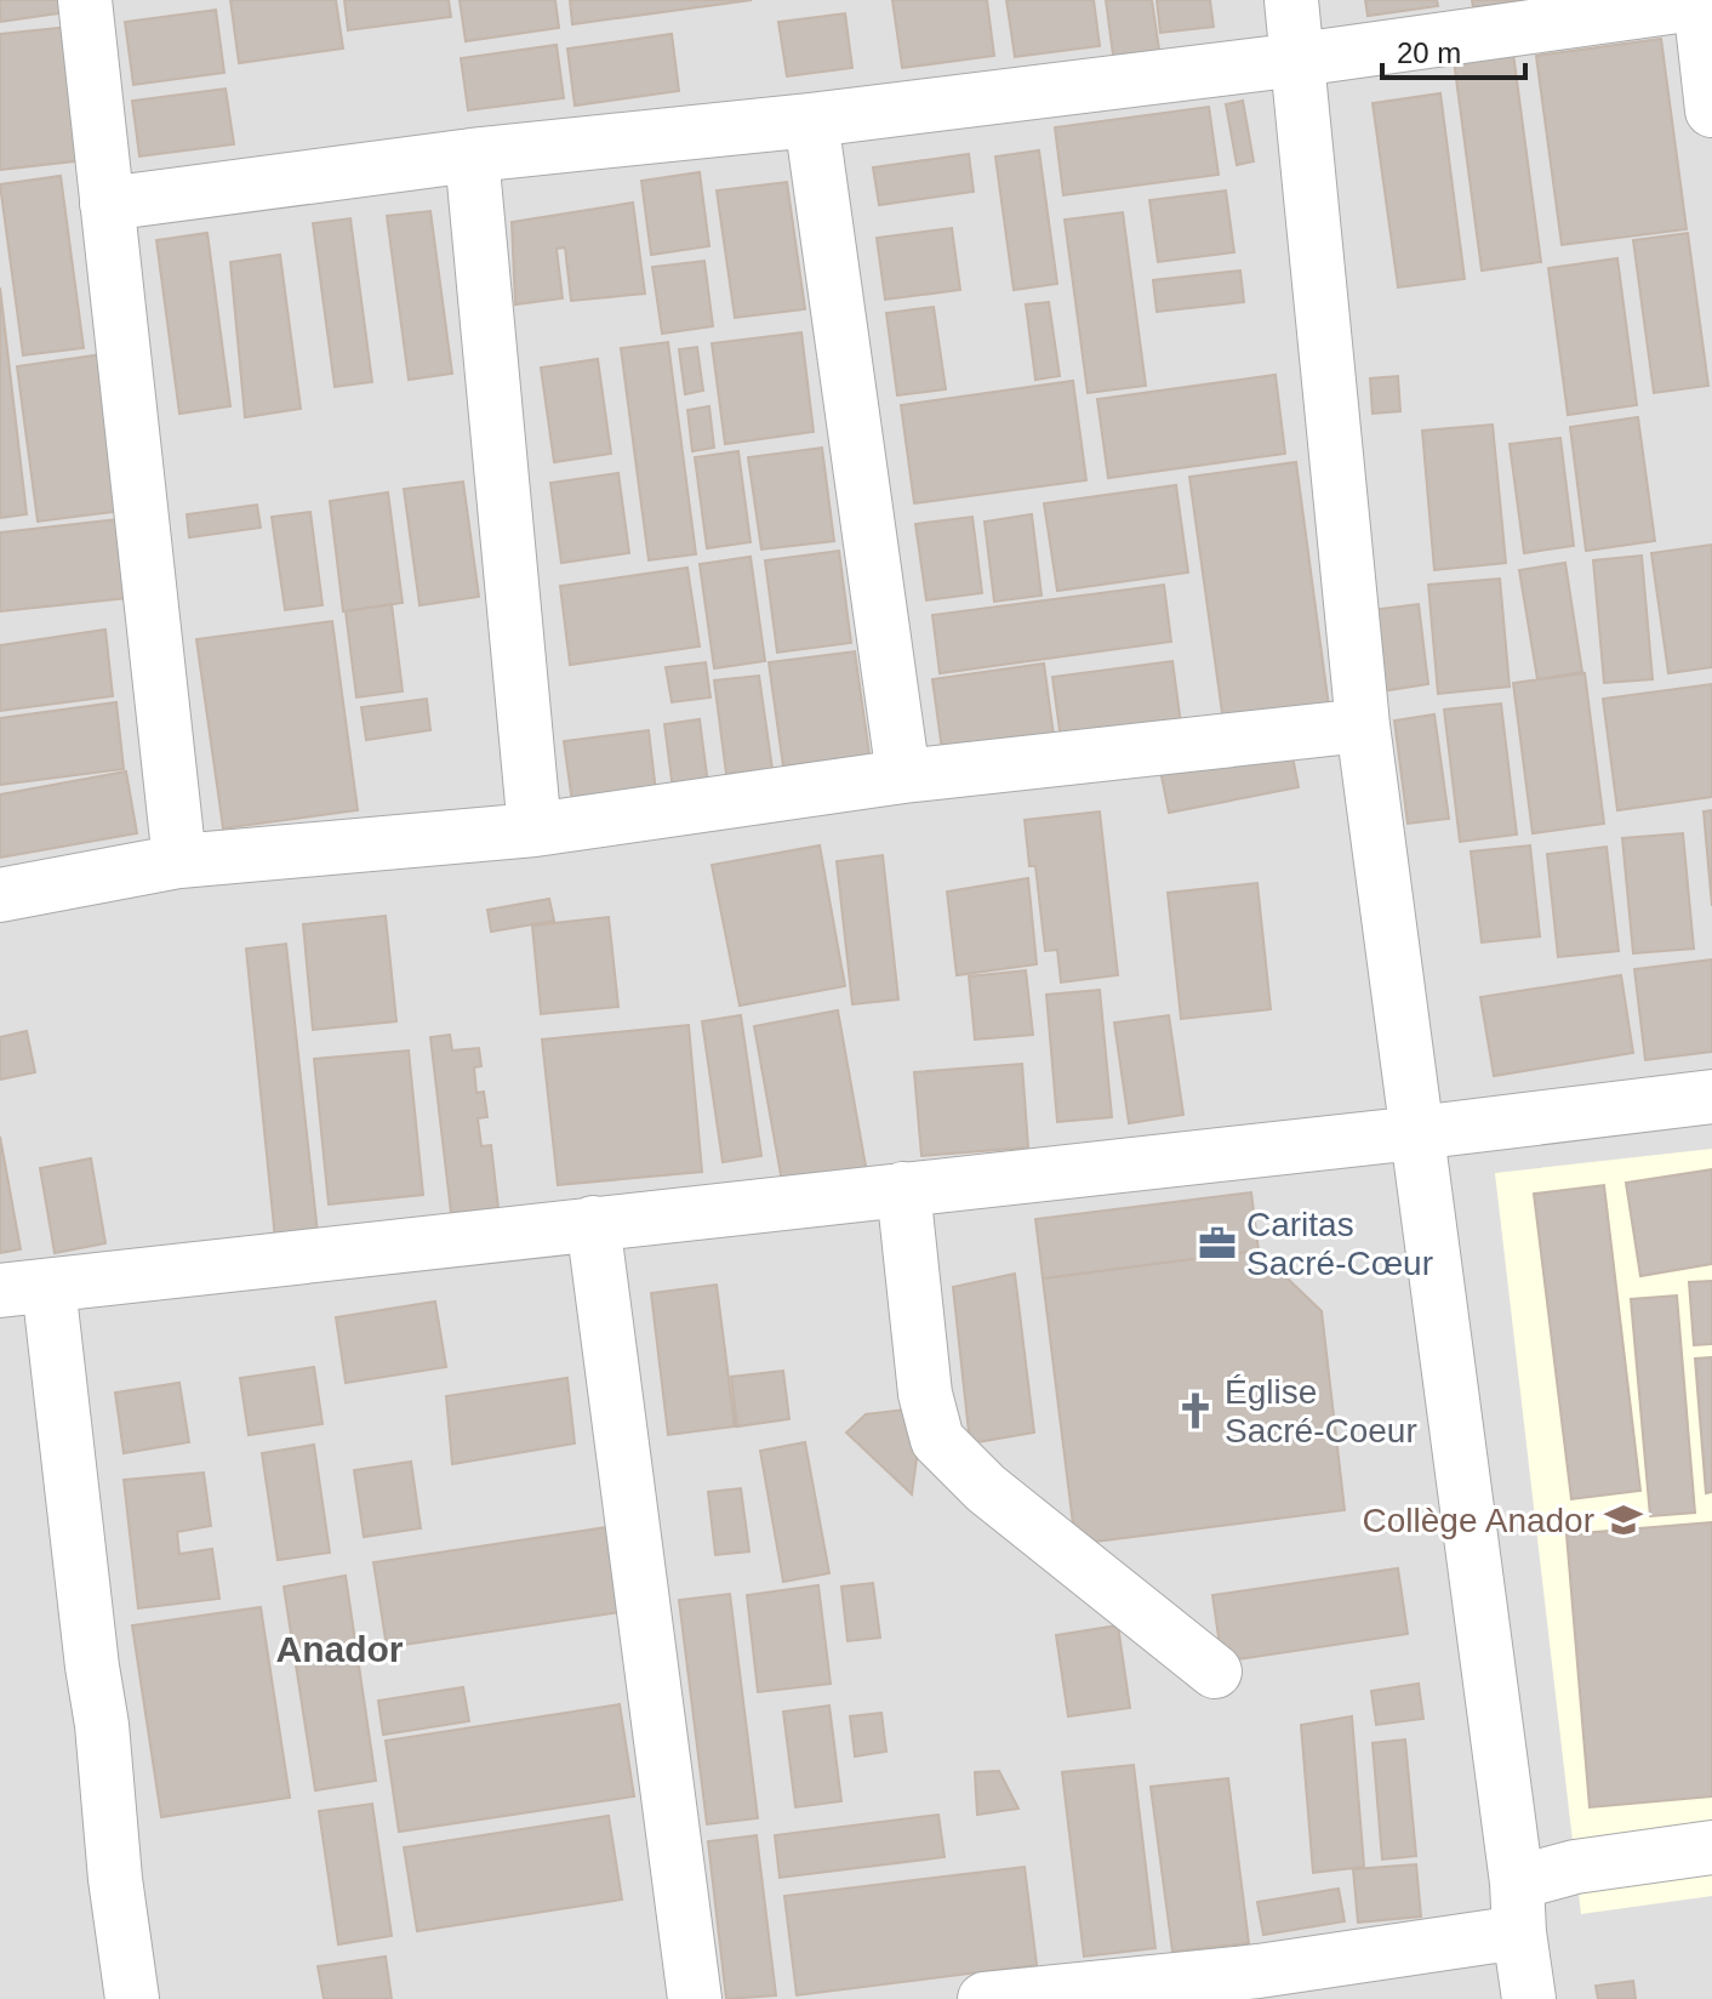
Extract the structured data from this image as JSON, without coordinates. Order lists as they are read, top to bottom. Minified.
{"districts":["Anador"],"places":{"office":["Caritas Sacré-Cœur"],"church":["Église Sacré-Coeur"],"school or university":["Collège Anador"]},"scale_bar":"20 m"}
